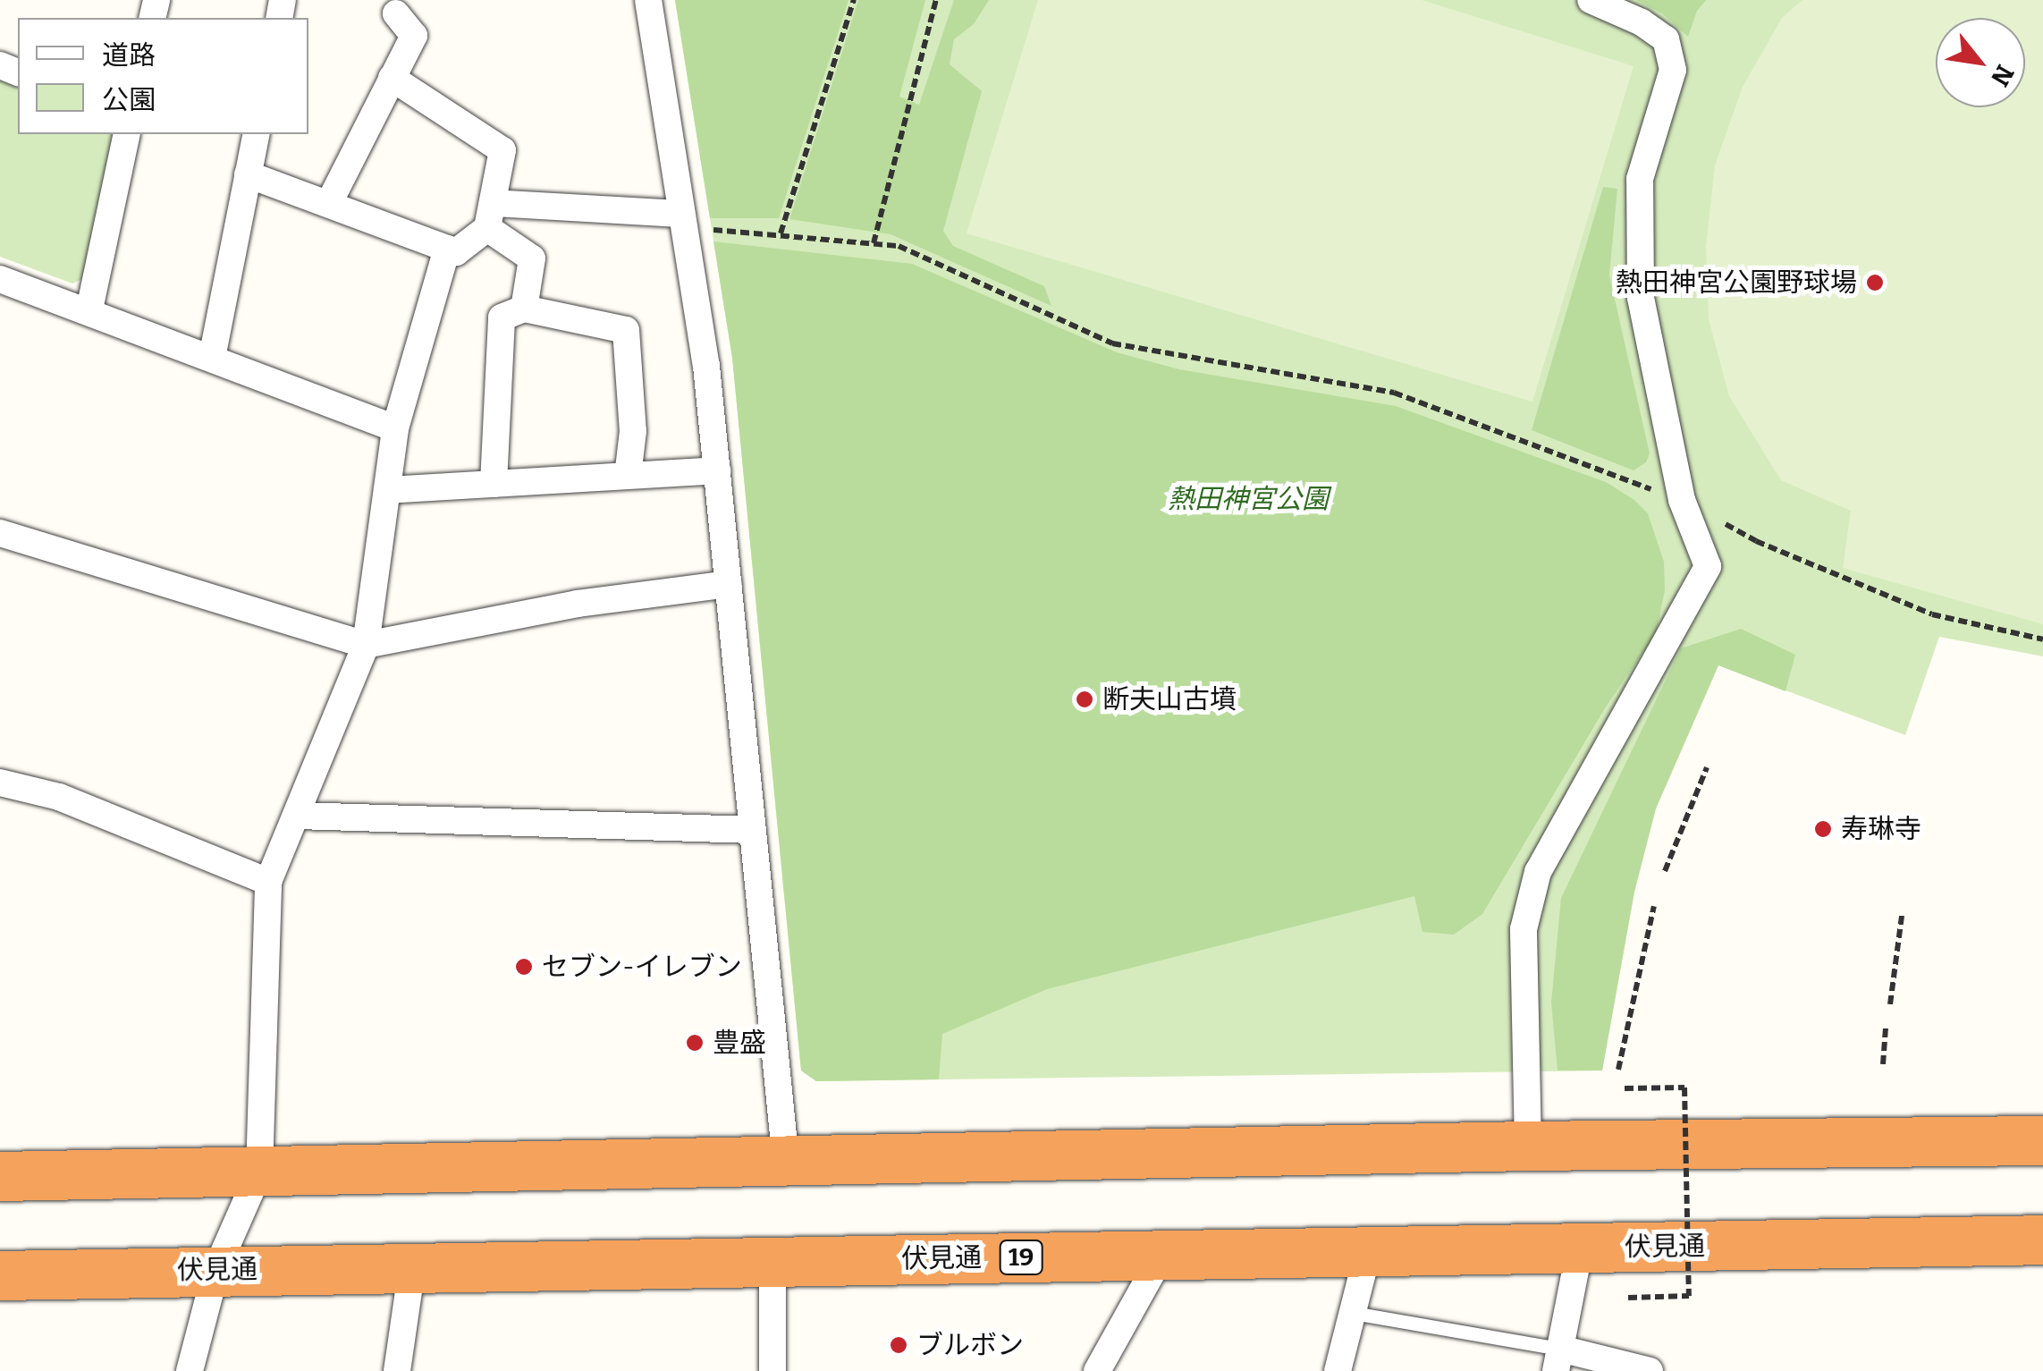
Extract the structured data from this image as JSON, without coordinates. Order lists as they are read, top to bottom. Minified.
{"streets":{"highway":["伏見通","19"]},"parks":["熱田神宮公園"],"places":["熱田神宮公園野球場","断夫山古墳","寿琳寺","セブン-イレブン","豊盛","ブルボン"],"legend":["道路","公園"],"north":"bottom right"}
